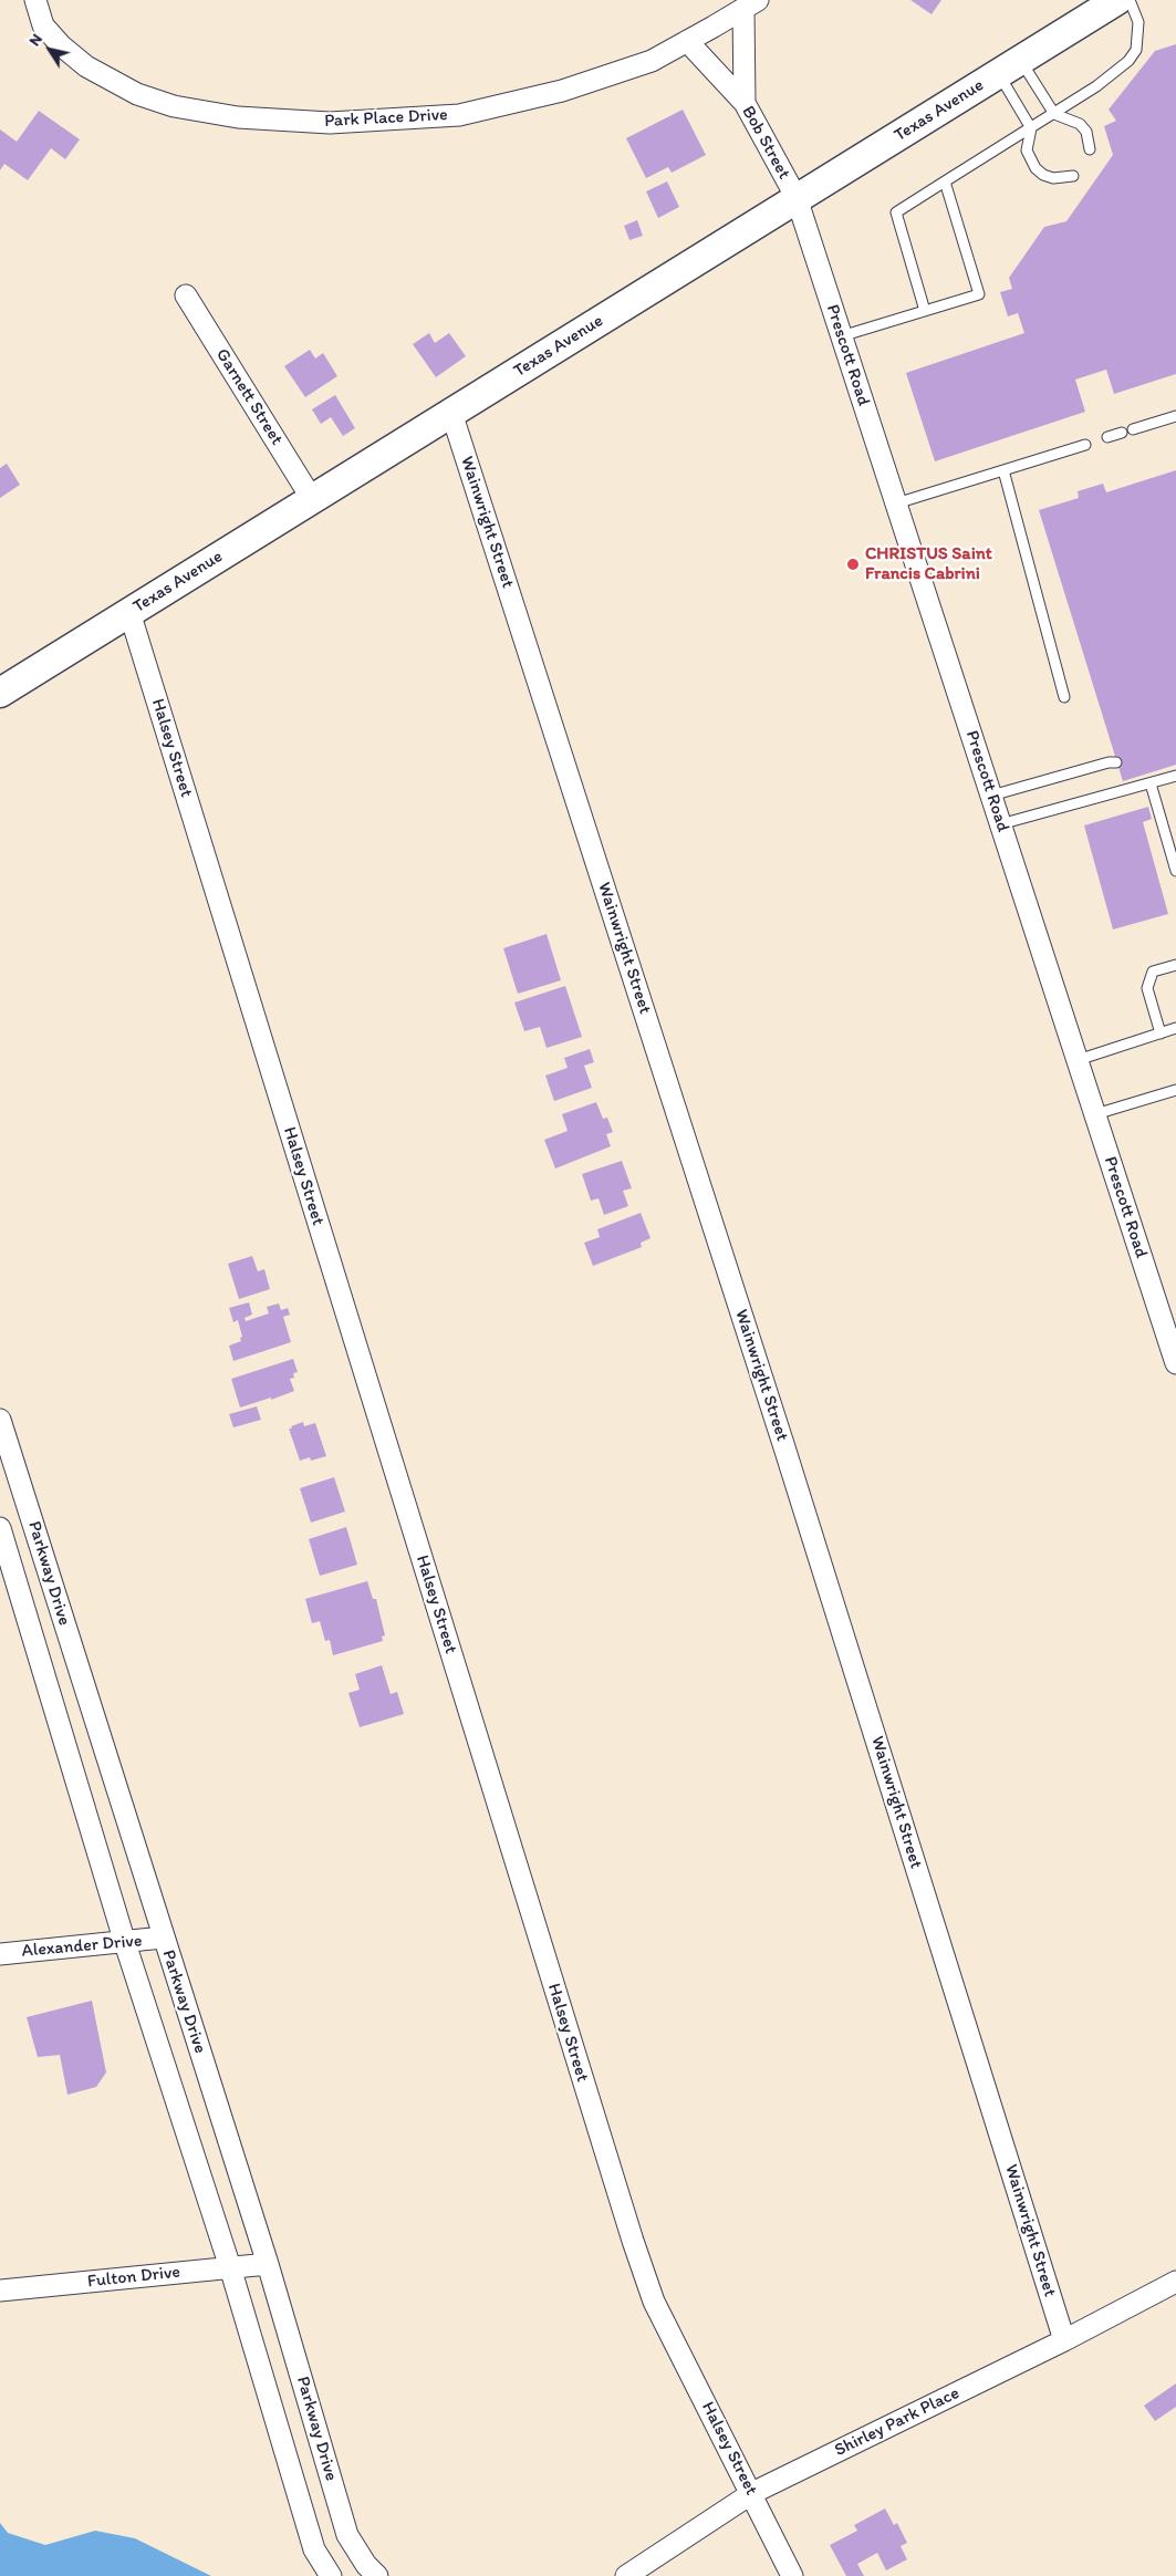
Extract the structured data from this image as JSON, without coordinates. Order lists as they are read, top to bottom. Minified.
{"streets":{"street":["Texas Avenue","Park Place Drive","Bob Street","Prescott Road","Garnett Street","Wainwright Street","Halsey Street","Parkway Drive","Alexander Drive","Fulton Drive","Shirley Park Place"]},"crossings":[["Texas Avenue","Bob Street"],["Texas Avenue","Prescott Road"],["Texas Avenue","Garnett Street"],["Texas Avenue","Wainwright Street"],["Texas Avenue","Halsey Street"],["Park Place Drive","Bob Street"],["Bob Street","Prescott Road"],["Wainwright Street","Shirley Park Place"],["Halsey Street","Shirley Park Place"],["Parkway Drive","Alexander Drive"],["Parkway Drive","Fulton Drive"]],"places":["CHRISTUS Saint Francis Cabrini"],"north":"top left"}
